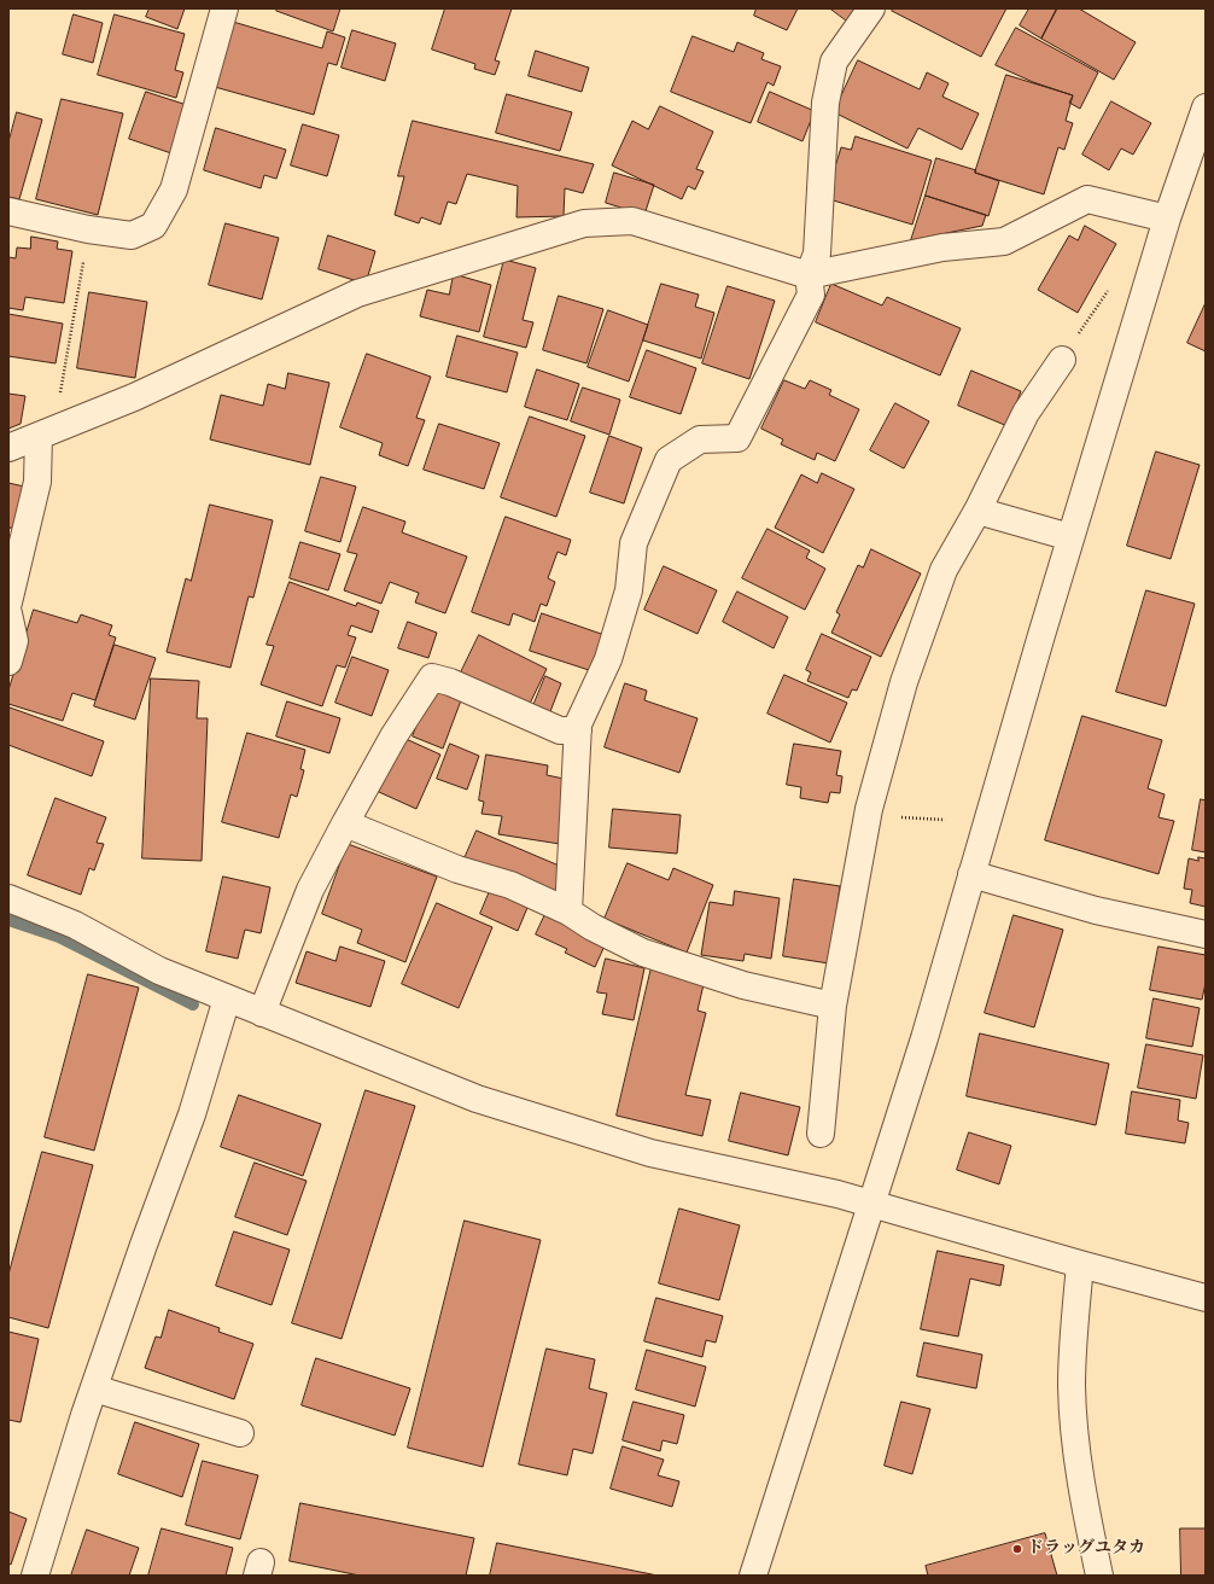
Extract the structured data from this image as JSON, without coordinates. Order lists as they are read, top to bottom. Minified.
{"places":["ドラッグユタカ"]}
